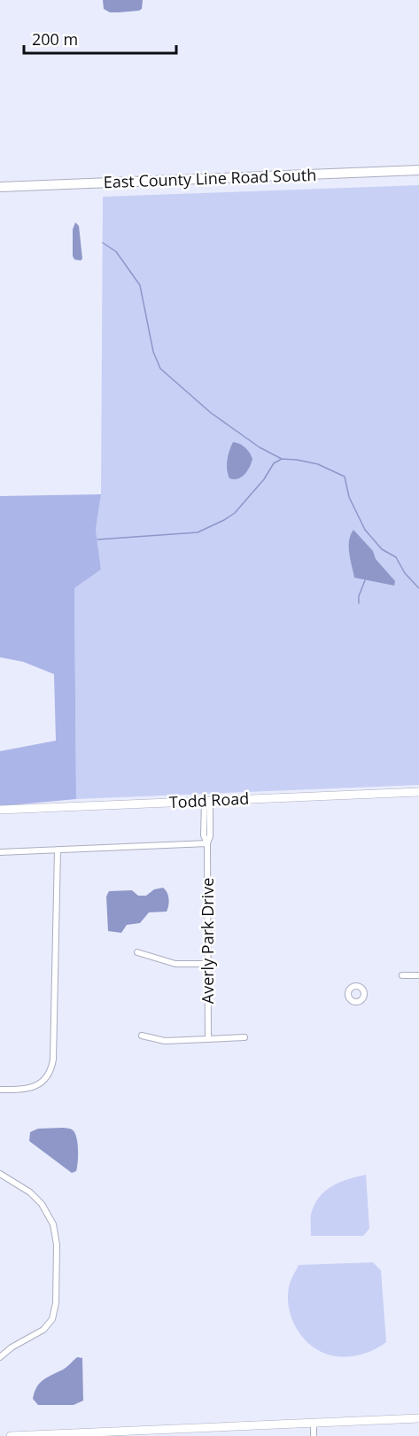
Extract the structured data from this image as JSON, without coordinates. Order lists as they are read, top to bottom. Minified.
{"streets":{"main road":["East County Line Road South"],"street":["Todd Road","Averly Park Drive"]},"crossings":[["Todd Road","Averly Park Drive"]],"scale_bar":"200 m"}
